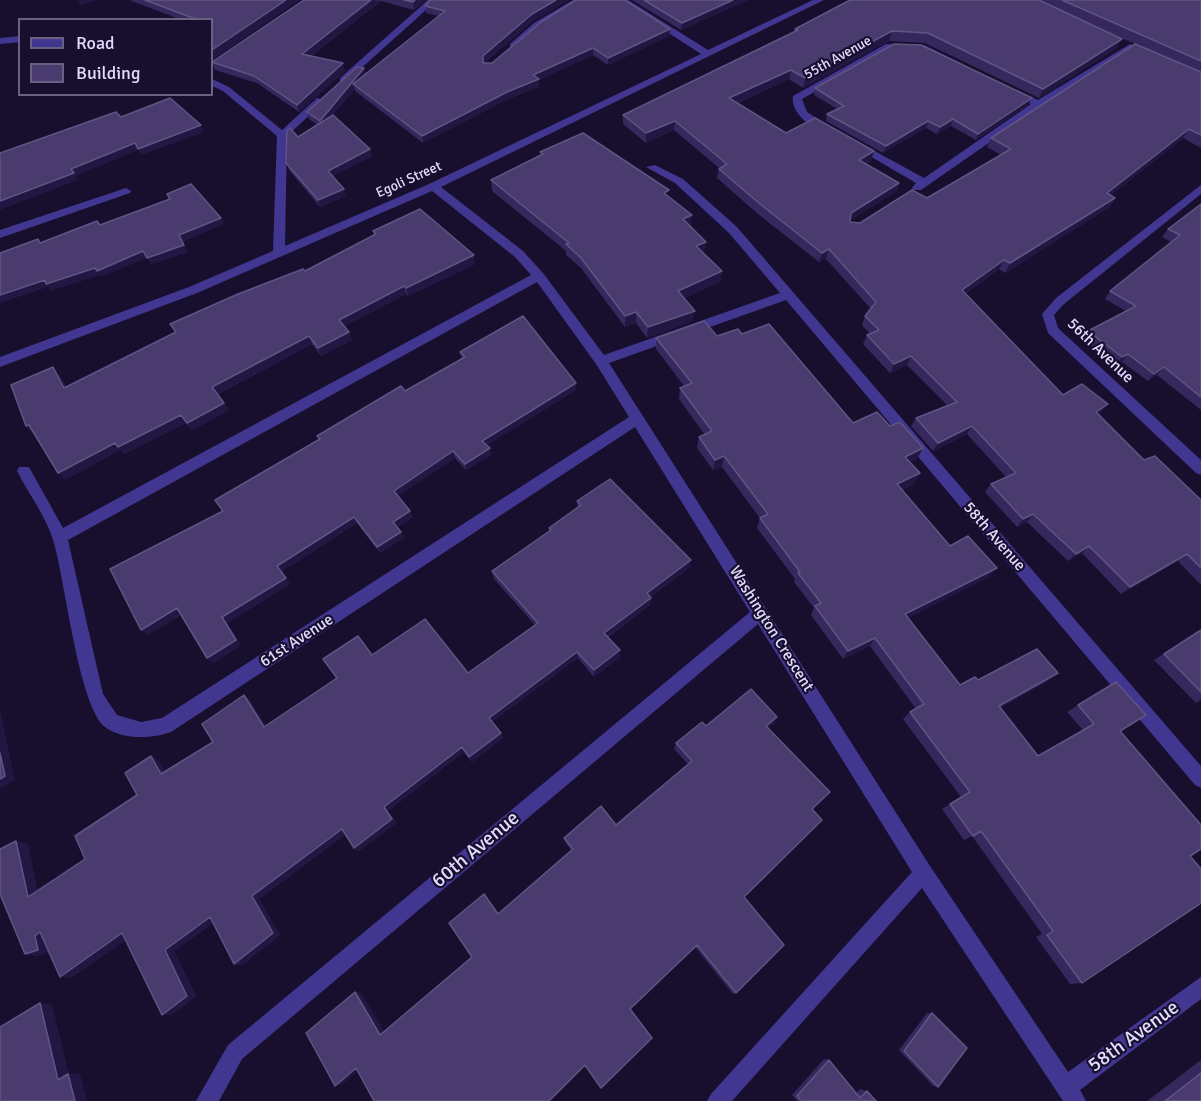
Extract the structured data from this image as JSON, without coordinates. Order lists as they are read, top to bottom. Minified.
{"streets":{"street":["55th Avenue","Egoli Street","56th Avenue","58th Avenue","Washington Crescent","61st Avenue","60th Avenue"]},"crossings":[["Egoli Street","Washington Crescent"],["58th Avenue","Washington Crescent"],["Washington Crescent","61st Avenue"],["Washington Crescent","60th Avenue"]],"legend":["Road","Building"]}
